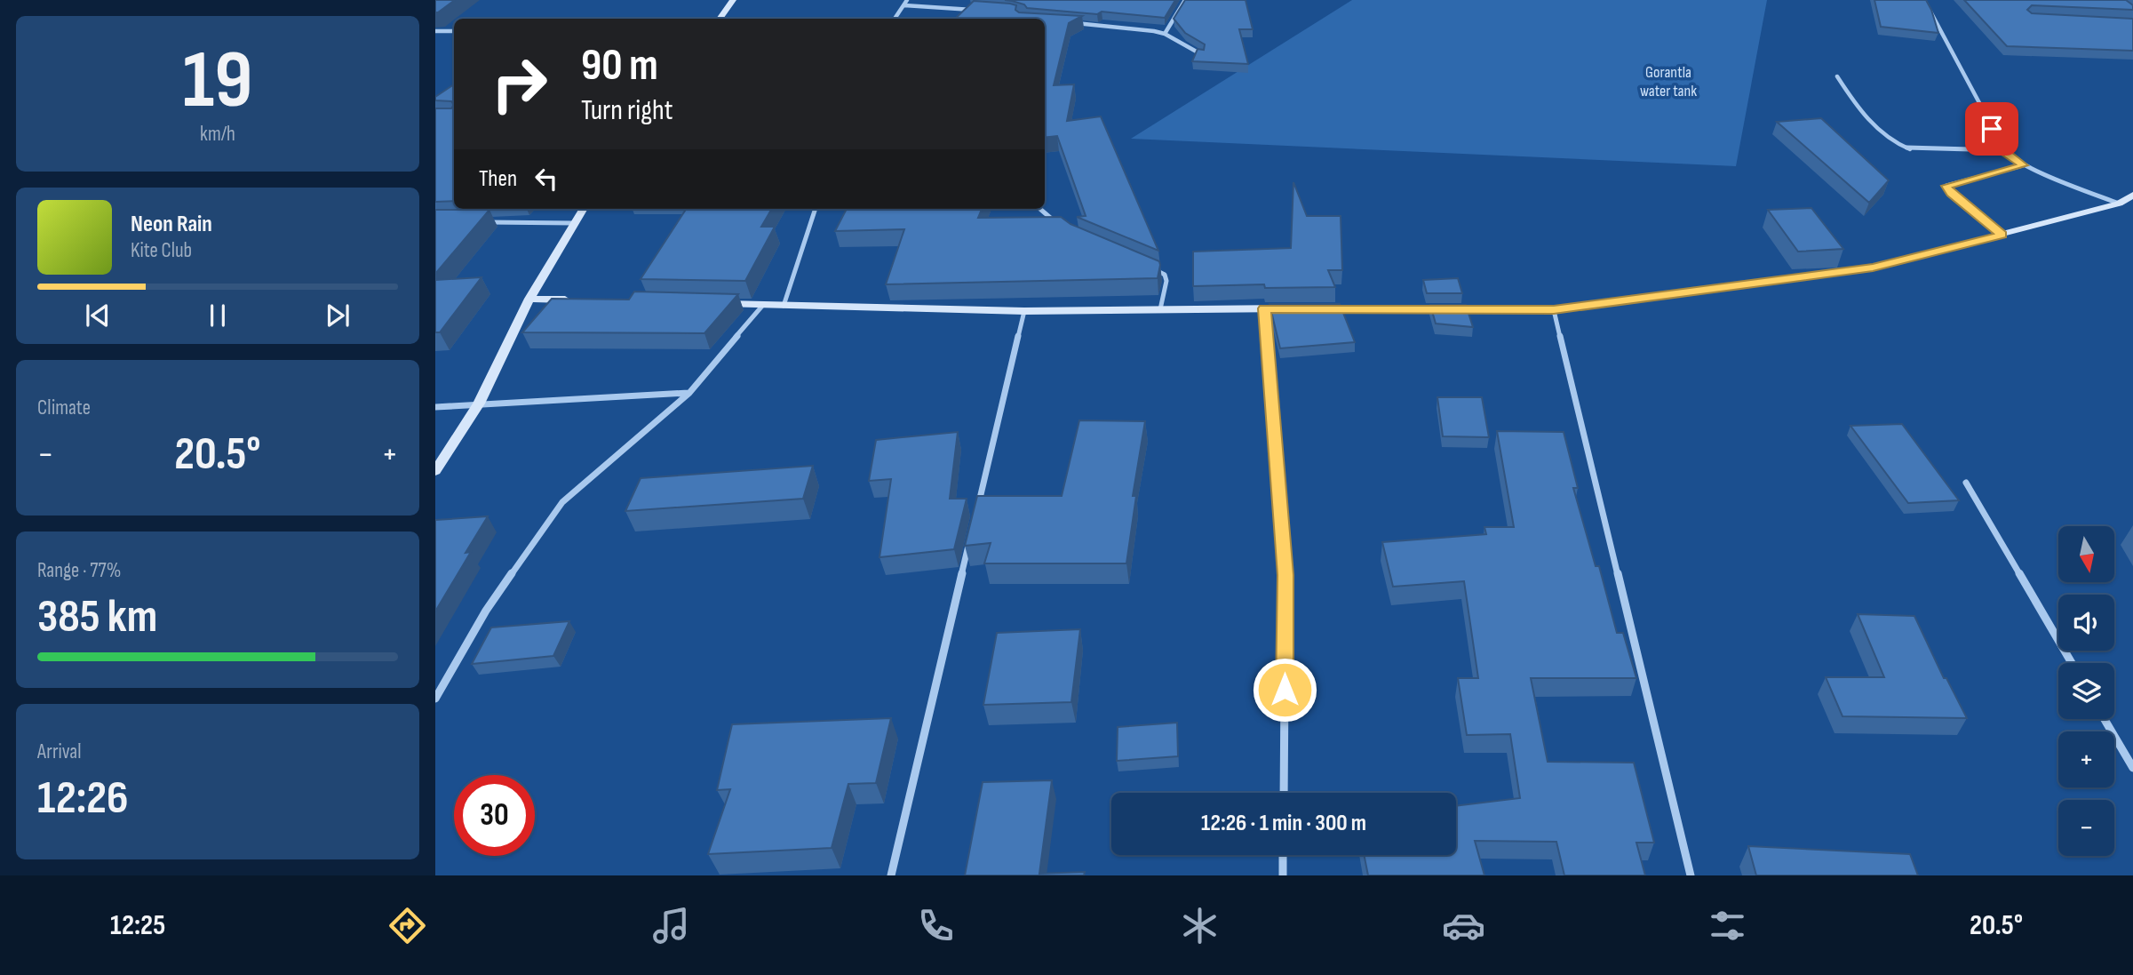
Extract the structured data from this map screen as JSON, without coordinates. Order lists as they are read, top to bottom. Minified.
{"parks":["Gorantla water tank"],"north":"bottom","page":{"tile":[["19","km/h"],"Climate",["Range · 77%","385 km"],["Arrival","12:26"]],"turn":["90 m","Turn right"],"then":"Then","song":["Neon Rain","Kite Club"],"heat":["−","20.5°","+"],"map_buttons":["+","−"],"limit":"30","trip":"12:26 · 1 min · 300 m","tabs":["12:25","20.5°"]}}
